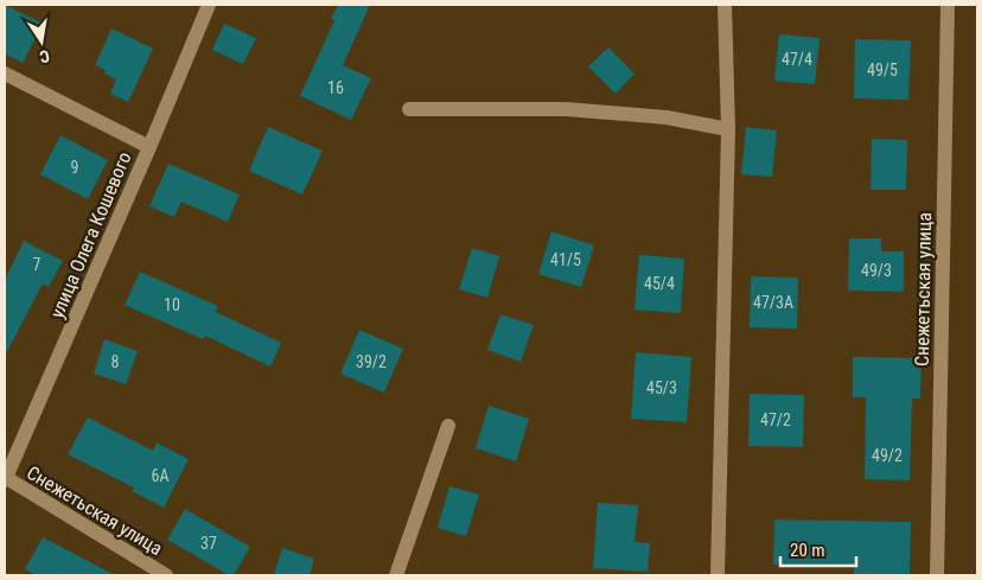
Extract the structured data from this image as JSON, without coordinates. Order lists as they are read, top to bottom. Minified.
{"streets":{"street":["улица Олега Кошевого","Снежетьская улица"]},"crossings":[["улица Олега Кошевого","Снежетьская улица"]],"house_numbers":["47/4","49/5","16","9","41/5","7","49/3","45/4","47/3А","10","8","39/2","45/3","47/2","49/2","6А","37"],"scale_bar":"20 m","north":"bottom"}
